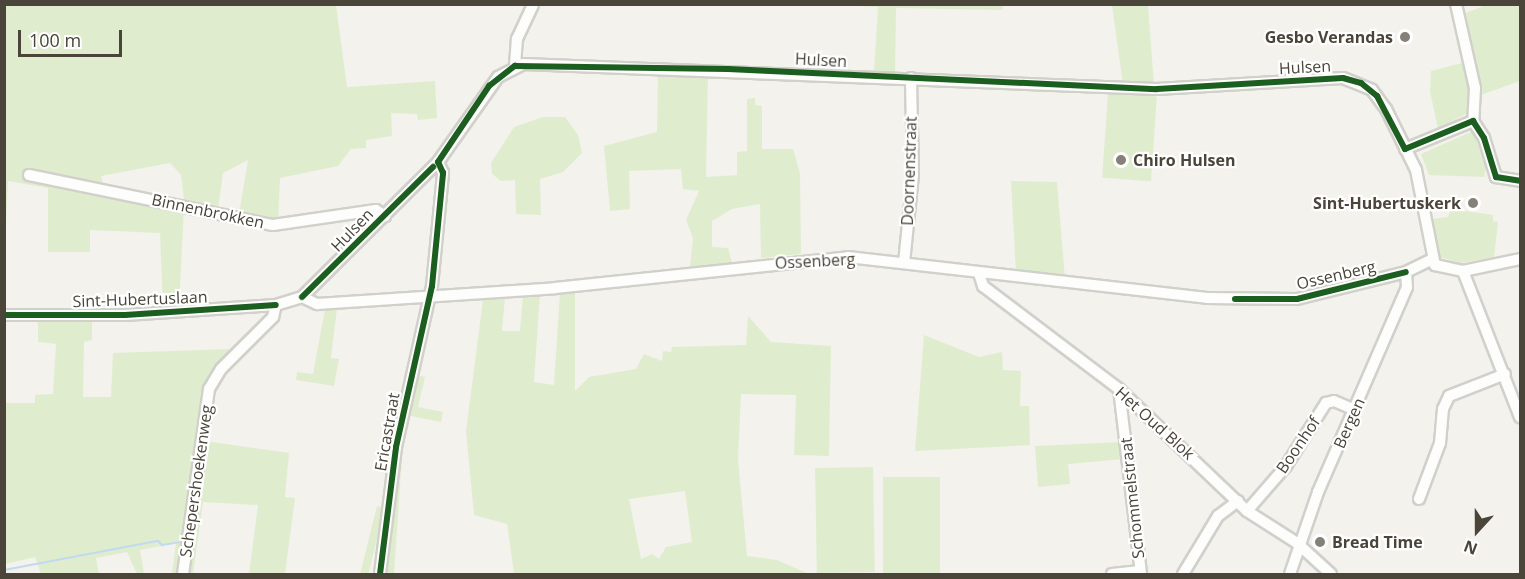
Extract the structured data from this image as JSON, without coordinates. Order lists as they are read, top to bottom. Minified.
{"streets":{"street":["Hulsen","Doornenstraat","Binnenbrokken","Ossenberg","Sint-Hubertuslaan","Het Oud Blok","Bergen","Ericastraat","Boonhof","Schepershoekenweg","Schommelstraat"]},"crossings":[["Hulsen","Doornenstraat"],["Hulsen","Binnenbrokken"],["Hulsen","Ossenberg"],["Hulsen","Sint-Hubertuslaan"],["Hulsen","Ericastraat"],["Doornenstraat","Ossenberg"],["Ossenberg","Sint-Hubertuslaan"],["Ossenberg","Het Oud Blok"],["Ossenberg","Bergen"],["Ossenberg","Ericastraat"],["Sint-Hubertuslaan","Schepershoekenweg"],["Het Oud Blok","Bergen"],["Het Oud Blok","Boonhof"],["Het Oud Blok","Schommelstraat"],["Bergen","Boonhof"]],"places":["Gesbo Verandas","Chiro Hulsen","Sint-Hubertuskerk","Bread Time"],"scale_bar":"100 m","north":"bottom"}
